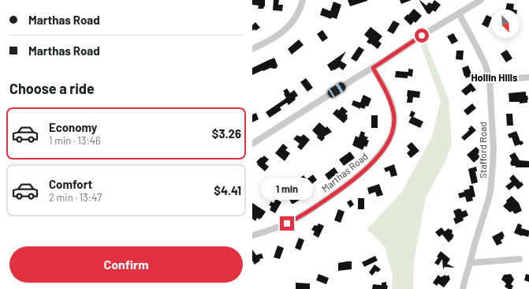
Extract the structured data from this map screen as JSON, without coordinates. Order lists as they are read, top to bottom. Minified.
{"streets":{"street":["Stafford Road","Marthas Road"]},"districts":["Hollin Hills"],"north":"bottom right","page":{"banner":["Marthas Road","Marthas Road"],"heading":"Choose a ride","list":[{"name":"Economy","note":"1 min · 13:46","value":"$3.26"},{"name":"Comfort","note":"2 min · 13:47","value":"$4.41"}],"bubble":"1 min","buttons":"Confirm"}}
